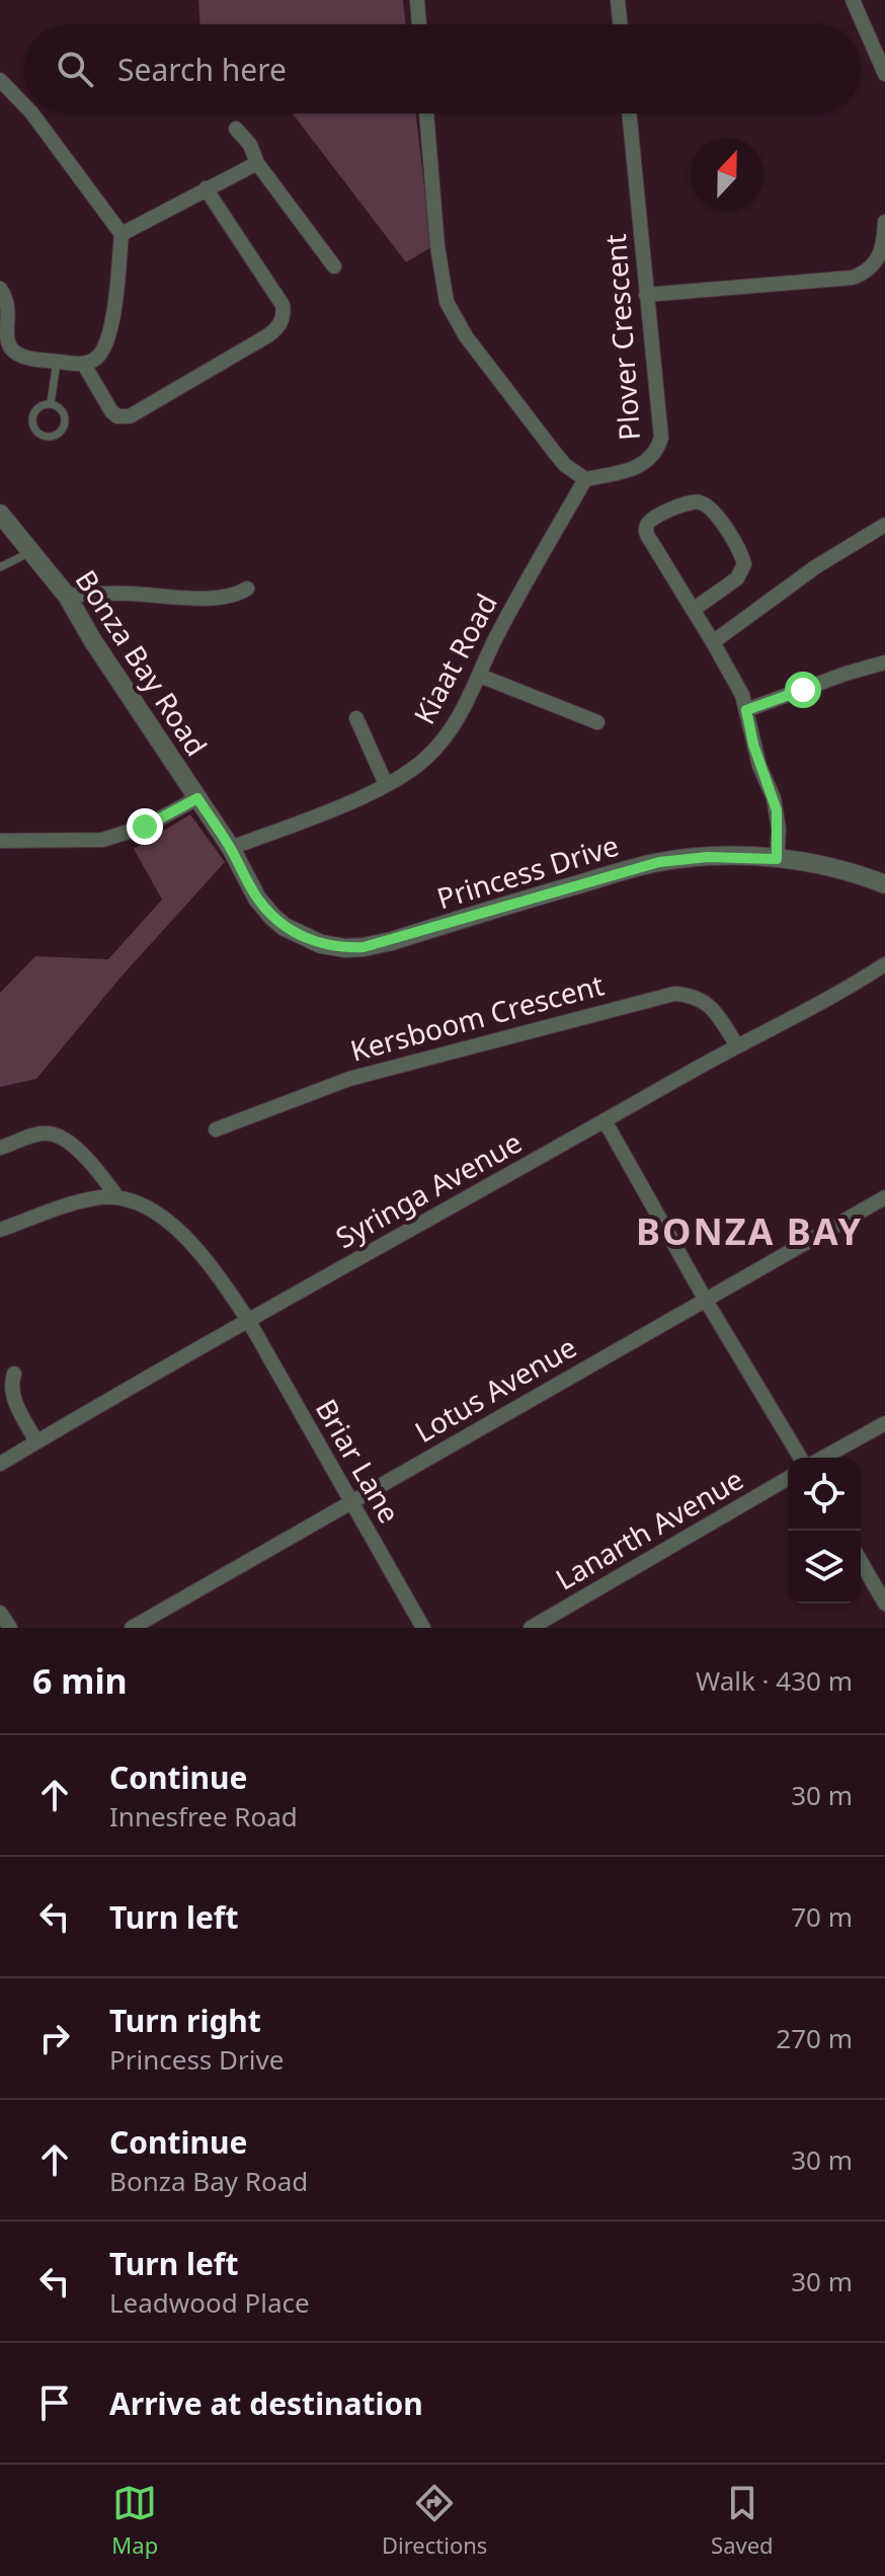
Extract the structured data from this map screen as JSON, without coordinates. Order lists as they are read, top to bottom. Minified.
{"streets":{"street":["Plover Crescent","Kiaat Road","Bonza Bay Road","Princess Drive","Kersboom Crescent","Syringa Avenue","Lotus Avenue","Briar Lane","Lanarth Avenue"]},"crossings":[["Plover Crescent","Kiaat Road"],["Kiaat Road","Bonza Bay Road"],["Kiaat Road","Princess Drive"],["Bonza Bay Road","Princess Drive"],["Kersboom Crescent","Syringa Avenue"],["Syringa Avenue","Briar Lane"],["Lotus Avenue","Briar Lane"]],"districts":["BONZA BAY"],"north":"top","page":{"search":"Search here","heading":["6 min","Walk · 430 m"],"list":[["Continue","Innesfree Road","30 m"],["Turn left","70 m"],["Turn right","Princess Drive","270 m"],["Continue","Bonza Bay Road","30 m"],["Turn left","Leadwood Place","30 m"],"Arrive at destination"],"nav":["Map","Directions","Saved"]}}
